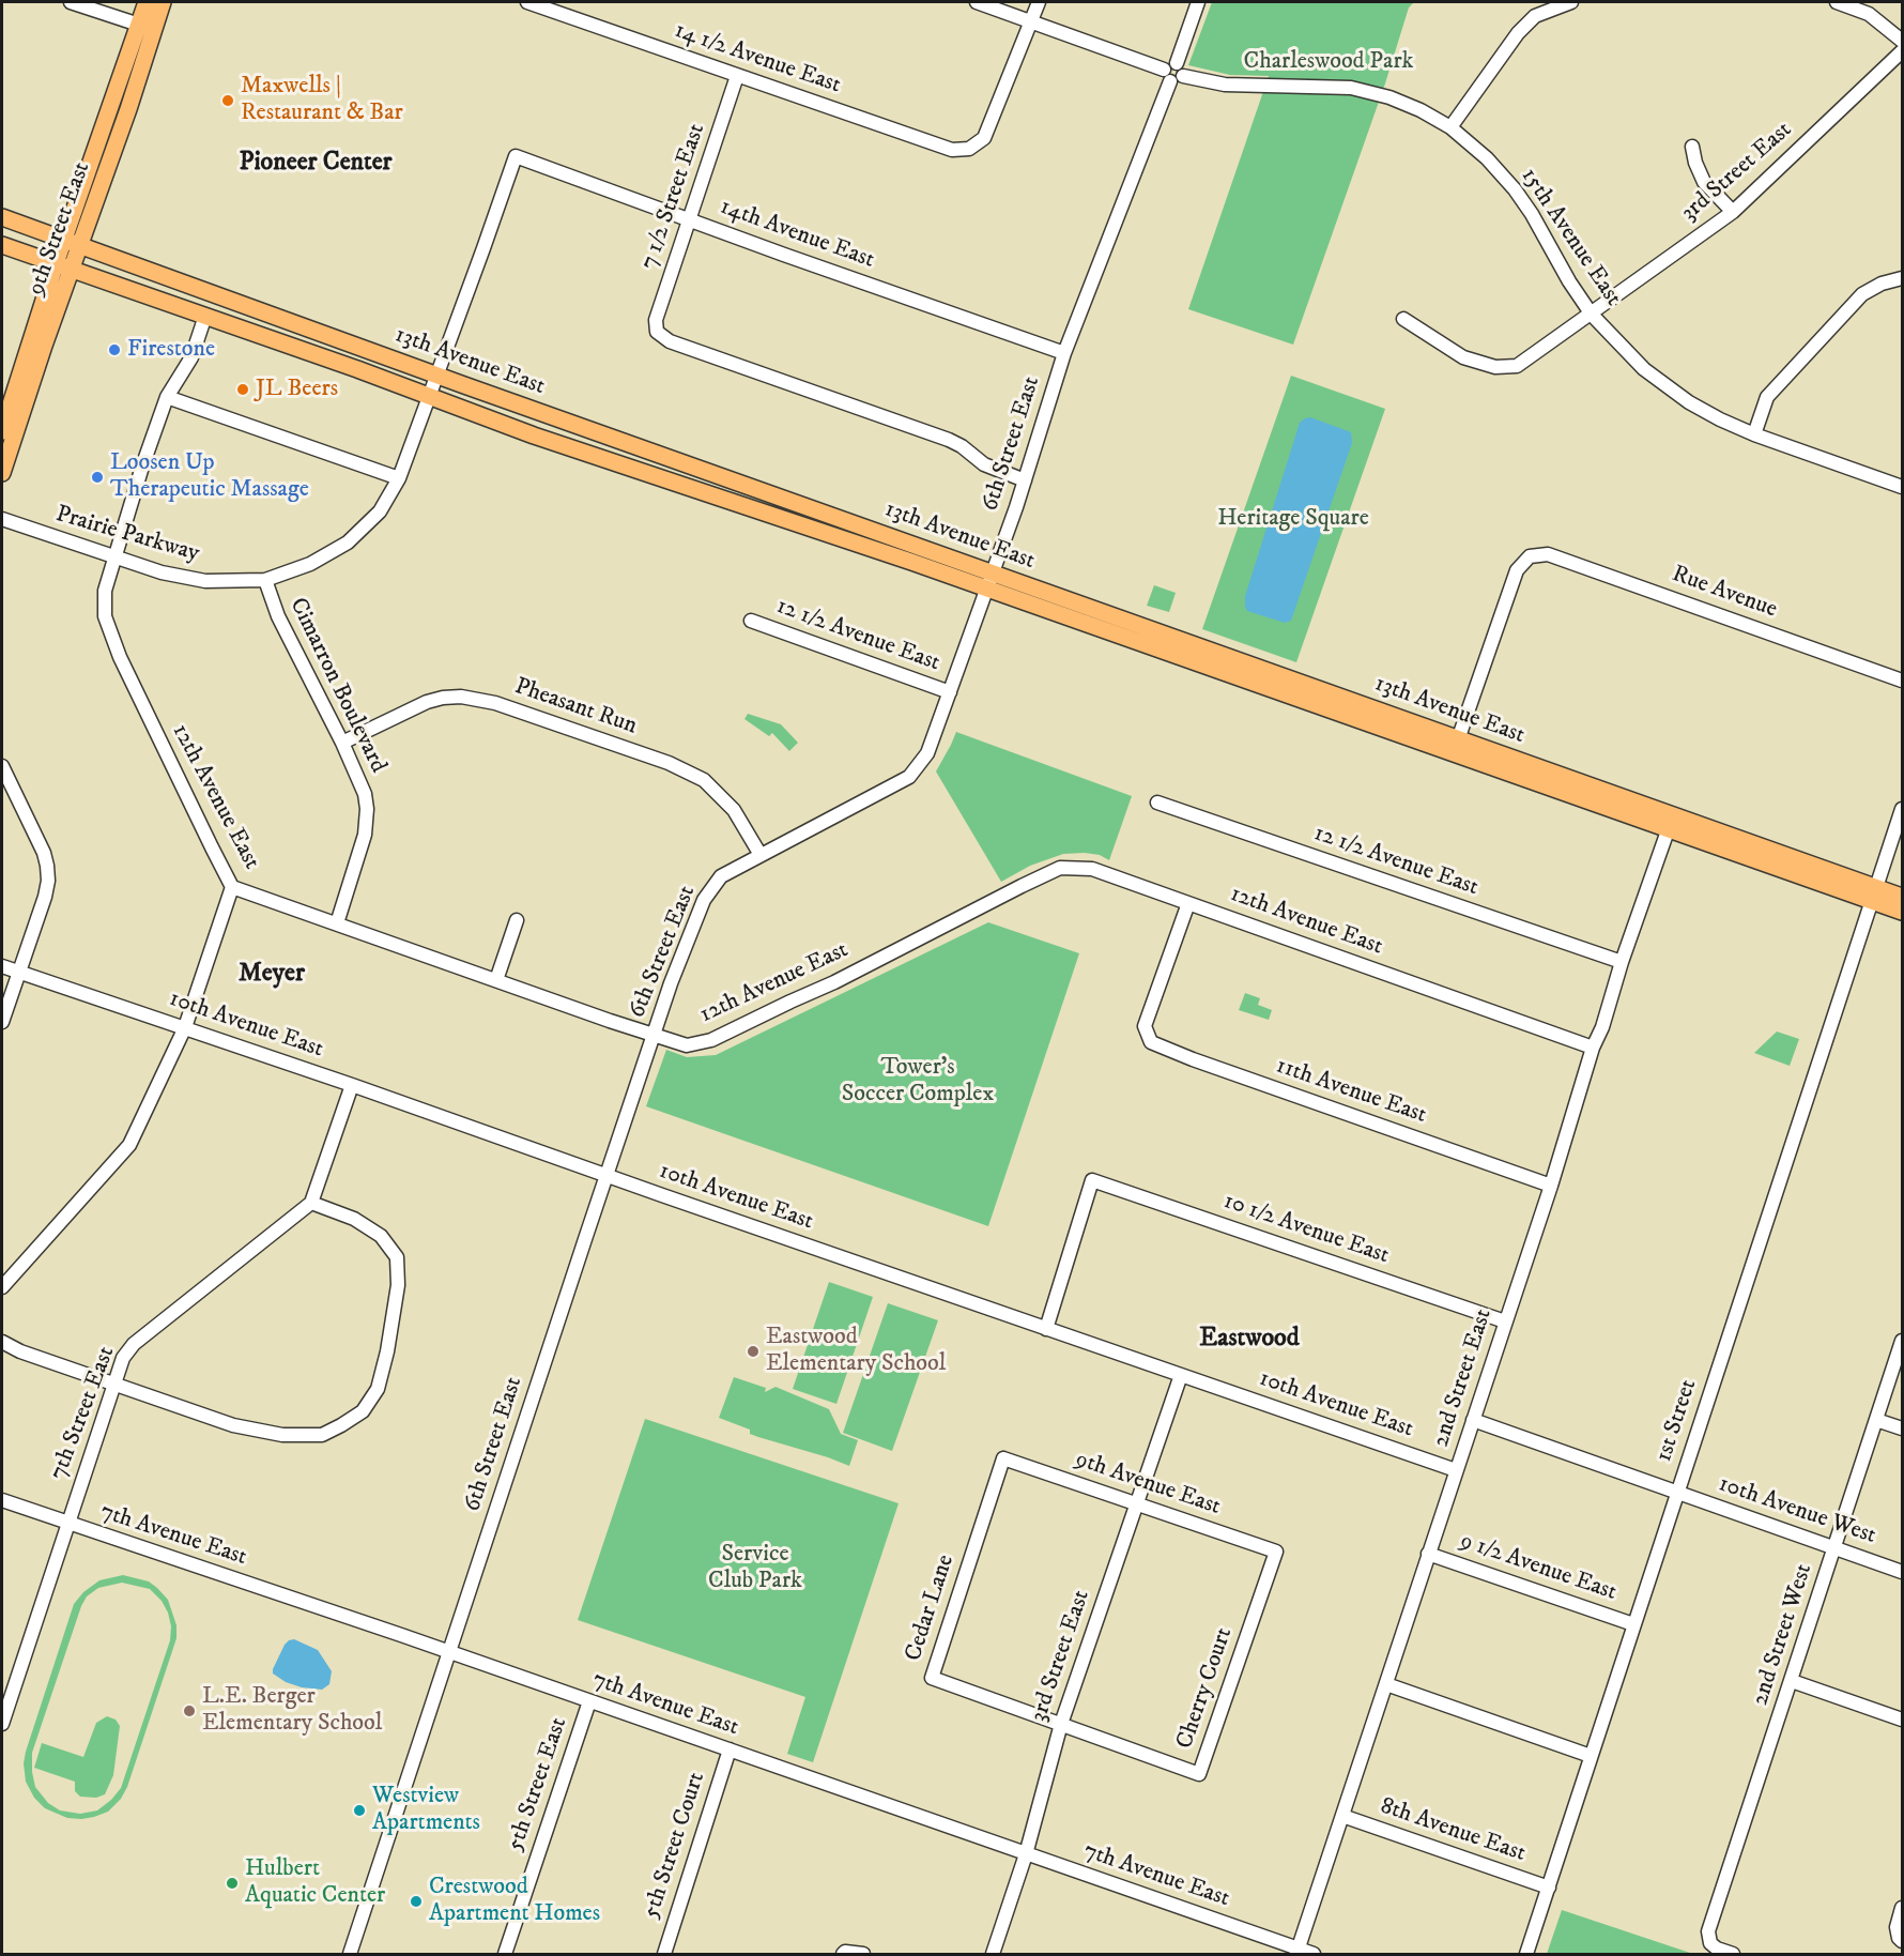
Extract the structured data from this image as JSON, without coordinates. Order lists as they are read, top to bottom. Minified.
{"streets":{"main road":["9th Street East","13th Avenue East"],"street":["14 1/2 Avenue East","3rd Street East","7 1/2 Street East","14th Avenue East","15th Avenue East","6th Street East","Prairie Parkway","Rue Avenue","12 1/2 Avenue East","Cimarron Boulevard","Pheasant Run","12th Avenue East","10th Avenue East","11th Avenue East","10 1/2 Avenue East","2nd Street East","7th Street East","1st Street","9th Avenue East","10th Avenue West","7th Avenue East","9 1/2 Avenue East","Cedar Lane","2nd Street West","Cherry Court","5th Street East","8th Avenue East","5th Street Court"]},"crossings":[["14 1/2 Avenue East","7 1/2 Street East"],["3rd Street East","15th Avenue East"],["3rd Street East","10th Avenue East"],["3rd Street East","9th Avenue East"],["3rd Street East","7th Avenue East"],["3rd Street East","Cedar Lane"],["3rd Street East","Cherry Court"],["7 1/2 Street East","14th Avenue East"],["7 1/2 Street East","6th Street East"],["9th Street East","13th Avenue East"],["14th Avenue East","6th Street East"],["14th Avenue East","Prairie Parkway"],["15th Avenue East","6th Street East"],["13th Avenue East","6th Street East"],["13th Avenue East","Prairie Parkway"],["13th Avenue East","Rue Avenue"],["13th Avenue East","12th Avenue East"],["13th Avenue East","2nd Street East"],["13th Avenue East","1st Street"],["6th Street East","12 1/2 Avenue East"],["6th Street East","Pheasant Run"],["6th Street East","12th Avenue East"],["6th Street East","10th Avenue East"],["6th Street East","7th Avenue East"],["Prairie Parkway","Cimarron Boulevard"],["Prairie Parkway","12th Avenue East"],["12 1/2 Avenue East","2nd Street East"],["Cimarron Boulevard","Pheasant Run"],["Cimarron Boulevard","12th Avenue East"],["12th Avenue East","11th Avenue East"],["12th Avenue East","2nd Street East"],["10th Avenue East","10 1/2 Avenue East"],["10th Avenue East","2nd Street East"],["11th Avenue East","2nd Street East"],["10 1/2 Avenue East","2nd Street East"],["2nd Street East","7th Avenue East"],["2nd Street East","9 1/2 Avenue East"],["2nd Street East","8th Avenue East"],["7th Street East","7th Avenue East"],["1st Street","10th Avenue West"],["1st Street","9 1/2 Avenue East"],["1st Street","8th Avenue East"],["9th Avenue East","Cedar Lane"],["9th Avenue East","Cherry Court"],["10th Avenue West","2nd Street West"],["7th Avenue East","5th Street East"],["7th Avenue East","5th Street Court"],["Cedar Lane","Cherry Court"]],"districts":["Pioneer Center","Meyer","Eastwood"],"parks":["Charleswood Park","Heritage Square","Tower's Soccer Complex","Service Club Park"],"places":["Maxwells | Restaurant & Bar","Firestone","JL Beers","Loosen Up Therapeutic Massage","Eastwood Elementary School","L.E. Berger Elementary School","Westview Apartments","Hulbert Aquatic Center","Crestwood Apartment Homes"]}
